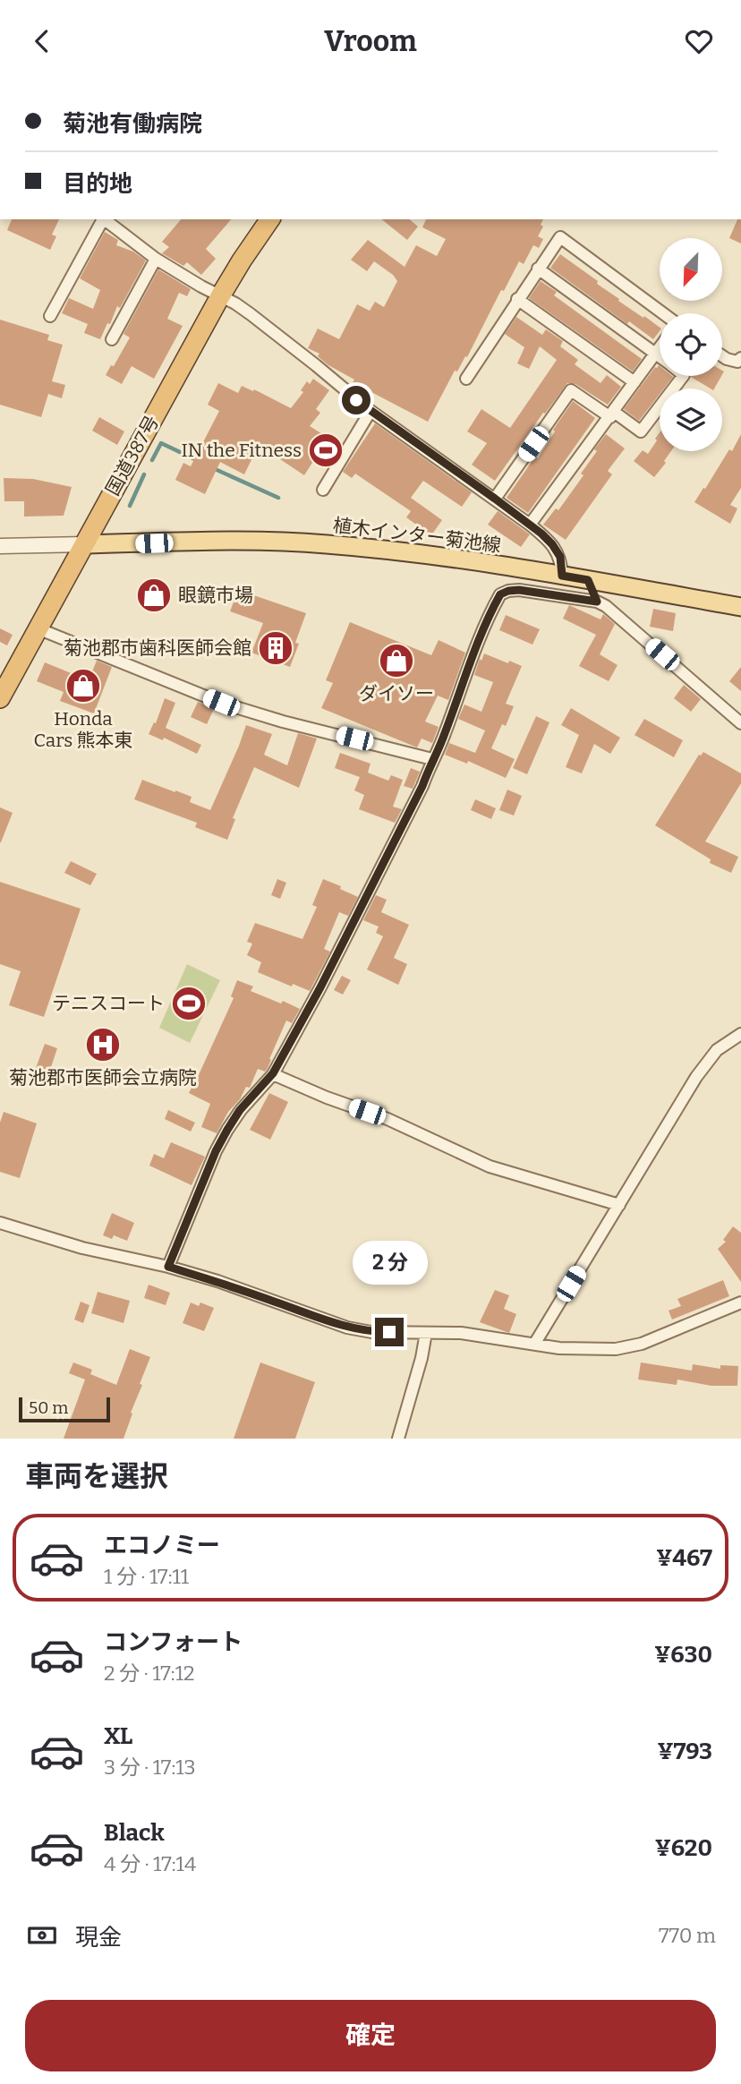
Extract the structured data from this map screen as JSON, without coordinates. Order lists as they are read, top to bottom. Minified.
{"streets":{"highway":["国道387号"],"main road":["植木インター菊池線"]},"crossings":[["国道387号","植木インター菊池線"]],"places":{"sports":["IN the Fitness","テニスコート"],"shop":["眼鏡市場","ダイソー","Honda Cars 熊本東"],"building":["菊池郡市歯科医師会館"],"hospital":["菊池郡市医師会立病院"]},"scale_bar":"50 m","north":"bottom left","page":{"header":"Vroom","banner":["菊池有働病院","目的地"],"bubble":"2 分","scale":"50 m","heading":"車両を選択","list":[{"name":"エコノミー","note":"1 分 · 17:11","value":"¥467"},{"name":"コンフォート","note":"2 分 · 17:12","value":"¥630"},{"name":"XL","note":"3 分 · 17:13","value":"¥793"},{"name":"Black","note":"4 分 · 17:14","value":"¥620"}],"pay":["現金","770 m"],"buttons":"確定"}}
